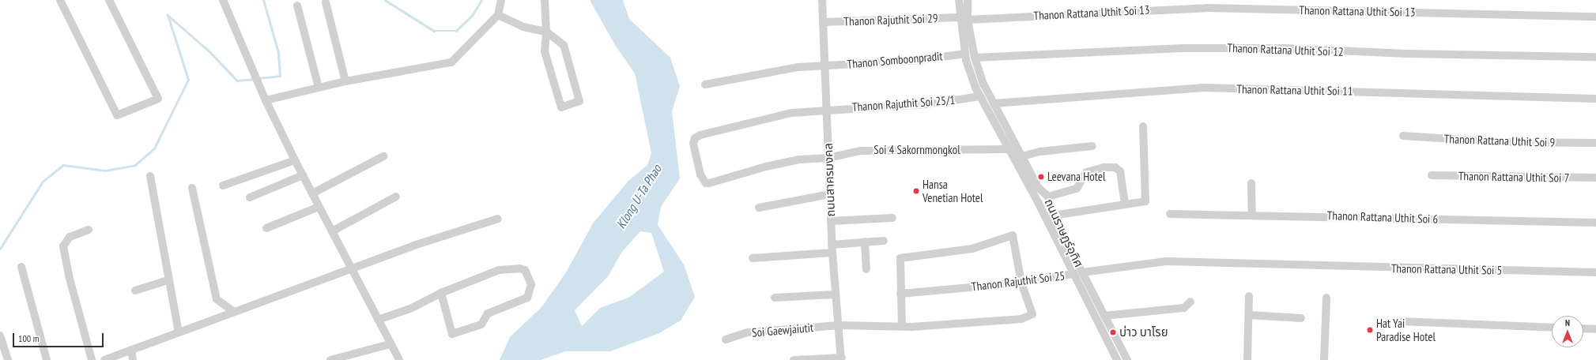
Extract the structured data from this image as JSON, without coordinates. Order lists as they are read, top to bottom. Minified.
{"streets":{"street":["Thanon Rattana Uthit Soi 13","Thanon Rajuthit Soi 29","Thanon Rattana Uthit Soi 12","Thanon Somboonpradit","Thanon Rattana Uthit Soi 11","Thanon Rajuthit Soi 25/1","Thanon Rattana Uthit Soi 9","Soi 4 Sakornmongkol","Thanon Rattana Uthit Soi 7","ถนนสาครมงคล","Thanon Rattana Uthit Soi 6","ถนนราษฏร์อุทิศ","Thanon Rattana Uthit Soi 5","Thanon Rajuthit Soi 25","Soi Gaewjaiutit"]},"crossings":[["Thanon Rattana Uthit Soi 13","ถนนราษฏร์อุทิศ"],["Thanon Rajuthit Soi 29","ถนนสาครมงคล"],["Thanon Rajuthit Soi 29","ถนนราษฏร์อุทิศ"],["Thanon Rattana Uthit Soi 12","ถนนราษฏร์อุทิศ"],["Thanon Somboonpradit","ถนนสาครมงคล"],["Thanon Somboonpradit","ถนนราษฏร์อุทิศ"],["Thanon Rattana Uthit Soi 11","ถนนราษฏร์อุทิศ"],["Thanon Rajuthit Soi 25/1","Soi 4 Sakornmongkol"],["Thanon Rajuthit Soi 25/1","ถนนสาครมงคล"],["Thanon Rajuthit Soi 25/1","ถนนราษฏร์อุทิศ"],["Soi 4 Sakornmongkol","ถนนสาครมงคล"],["Soi 4 Sakornmongkol","ถนนราษฏร์อุทิศ"],["ถนนสาครมงคล","Soi Gaewjaiutit"],["ถนนราษฏร์อุทิศ","Thanon Rattana Uthit Soi 5"],["ถนนราษฏร์อุทิศ","Thanon Rajuthit Soi 25"],["Thanon Rajuthit Soi 25","Soi Gaewjaiutit"]],"water":["Klong U-Ta Phao"],"places":["Leevana Hotel","Hansa Venetian Hotel","Hat Yai Paradise Hotel","บ่าว บาโรย"],"scale_bar":"100 m","north":"top"}
